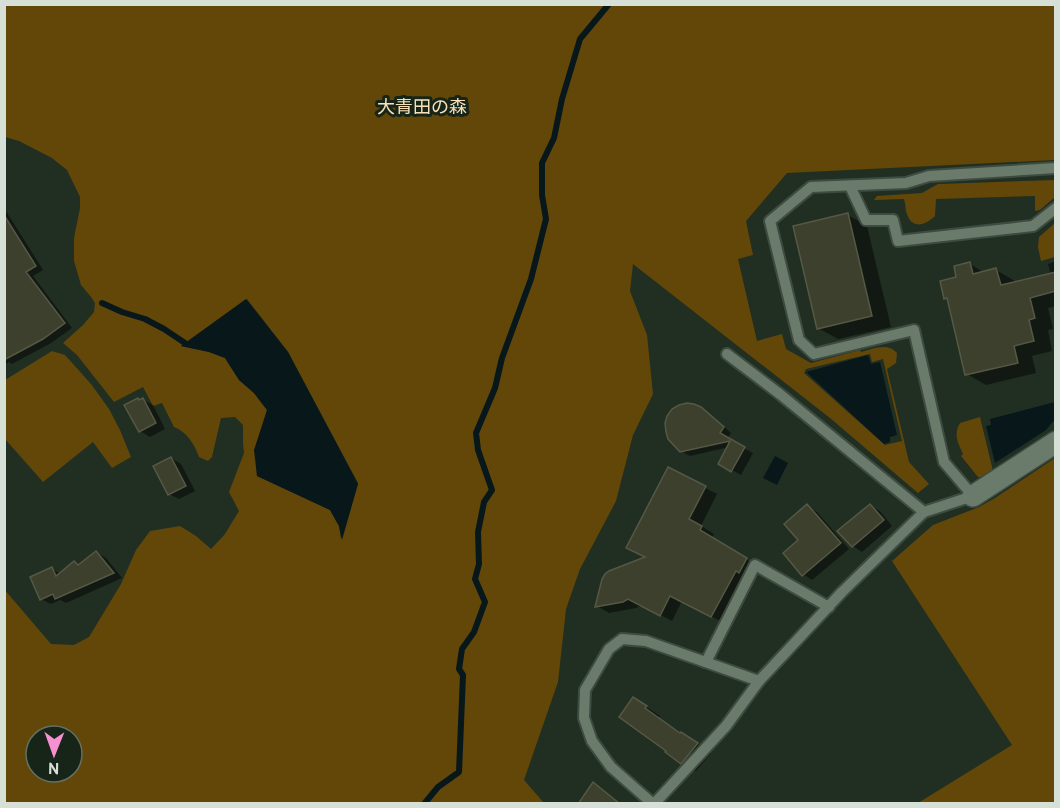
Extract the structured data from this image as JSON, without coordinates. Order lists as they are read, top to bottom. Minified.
{"parks":["大青田の森"],"north":"bottom"}
